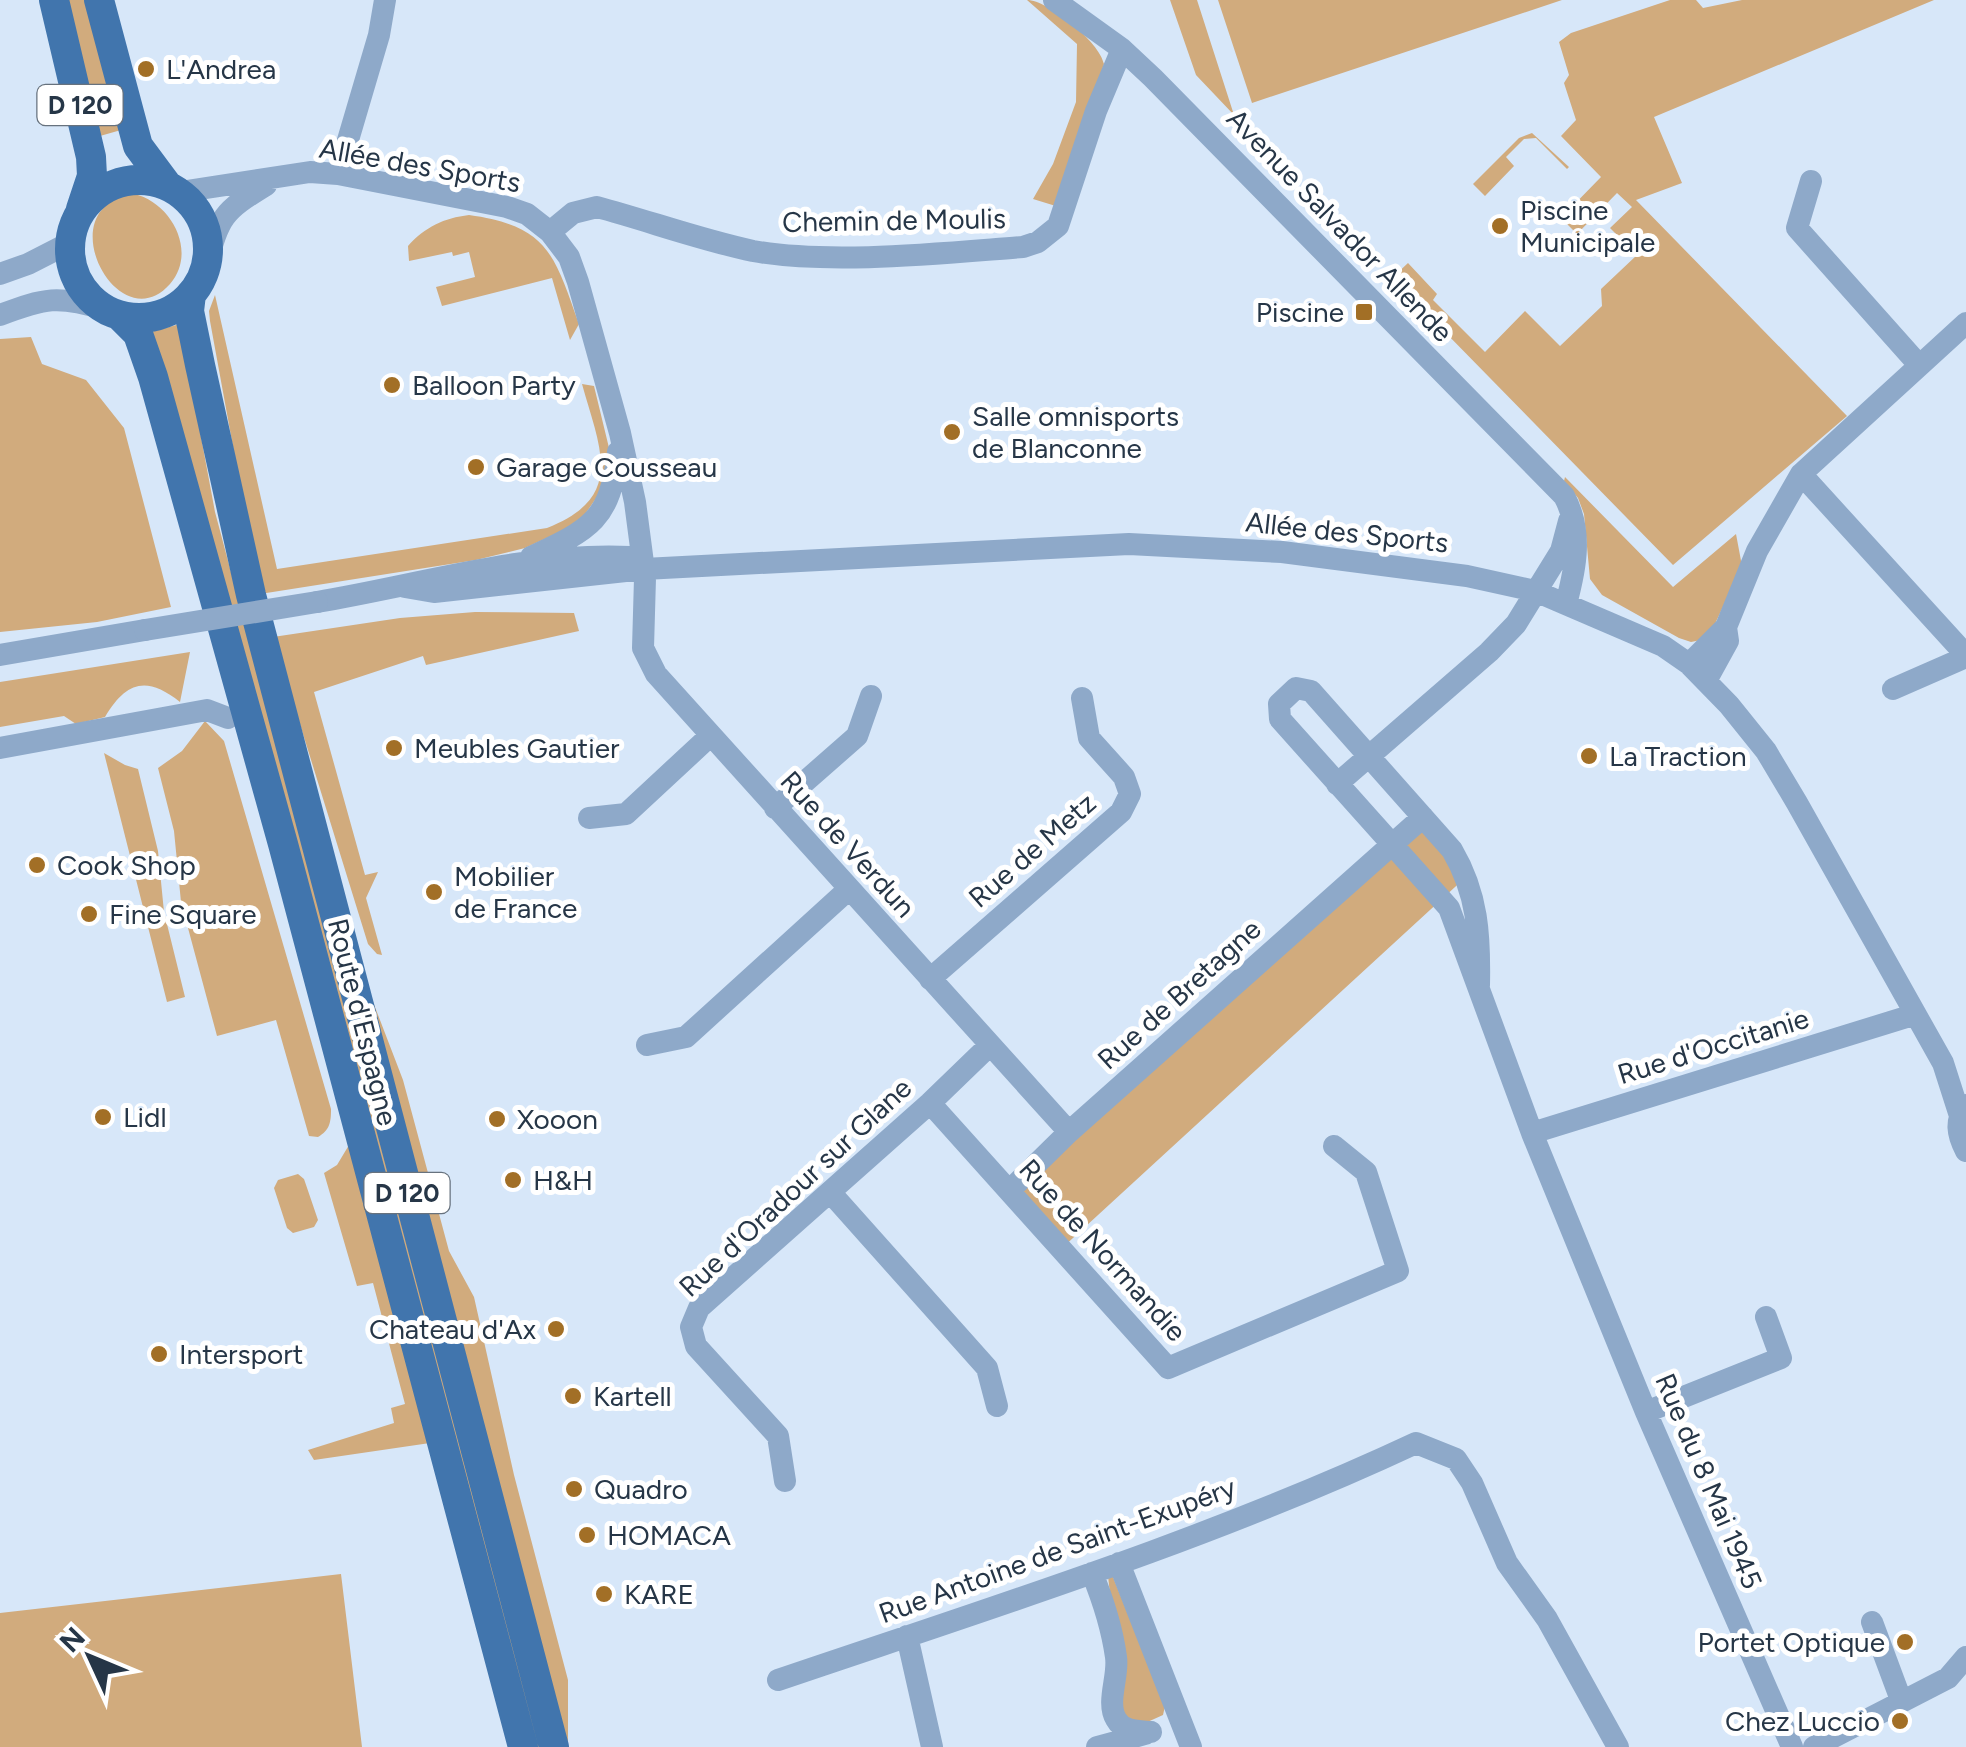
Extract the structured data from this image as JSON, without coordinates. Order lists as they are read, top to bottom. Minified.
{"streets":{"main road":["D 120","Route d'Espagne"],"street":["Allée des Sports","Chemin de Moulis","Avenue Salvador Allende","Rue de Verdun","Rue de Metz","Rue de Bretagne","Rue d'Occitanie","Rue d'Oradour sur Glane","Rue de Normandie","Rue du 8 Mai 1945","Rue Antoine de Saint-Exupéry"]},"crossings":[["D 120","Allée des Sports"],["D 120","Route d'Espagne"],["Allée des Sports","Chemin de Moulis"],["Allée des Sports","Rue de Verdun"],["Allée des Sports","Route d'Espagne"],["Allée des Sports","Rue d'Occitanie"],["Chemin de Moulis","Avenue Salvador Allende"],["Rue de Verdun","Rue de Metz"],["Rue de Verdun","Rue de Bretagne"],["Rue de Verdun","Rue d'Oradour sur Glane"],["Rue de Bretagne","Rue de Normandie"],["Rue de Bretagne","Rue du 8 Mai 1945"],["Rue d'Occitanie","Rue du 8 Mai 1945"],["Rue d'Oradour sur Glane","Rue de Normandie"]],"places":{"other":["L'Andrea","Piscine Municipale","Balloon Party","Salle omnisports de Blanconne","Garage Cousseau","Meubles Gautier","La Traction","Cook Shop","Mobilier de France","Fine Square","Lidl","Xooon","H&H","Chateau d'Ax","Intersport","Kartell","Quadro","HOMACA","KARE","Portet Optique","Chez Luccio"],"transit":["Piscine"]},"north":"top left"}
